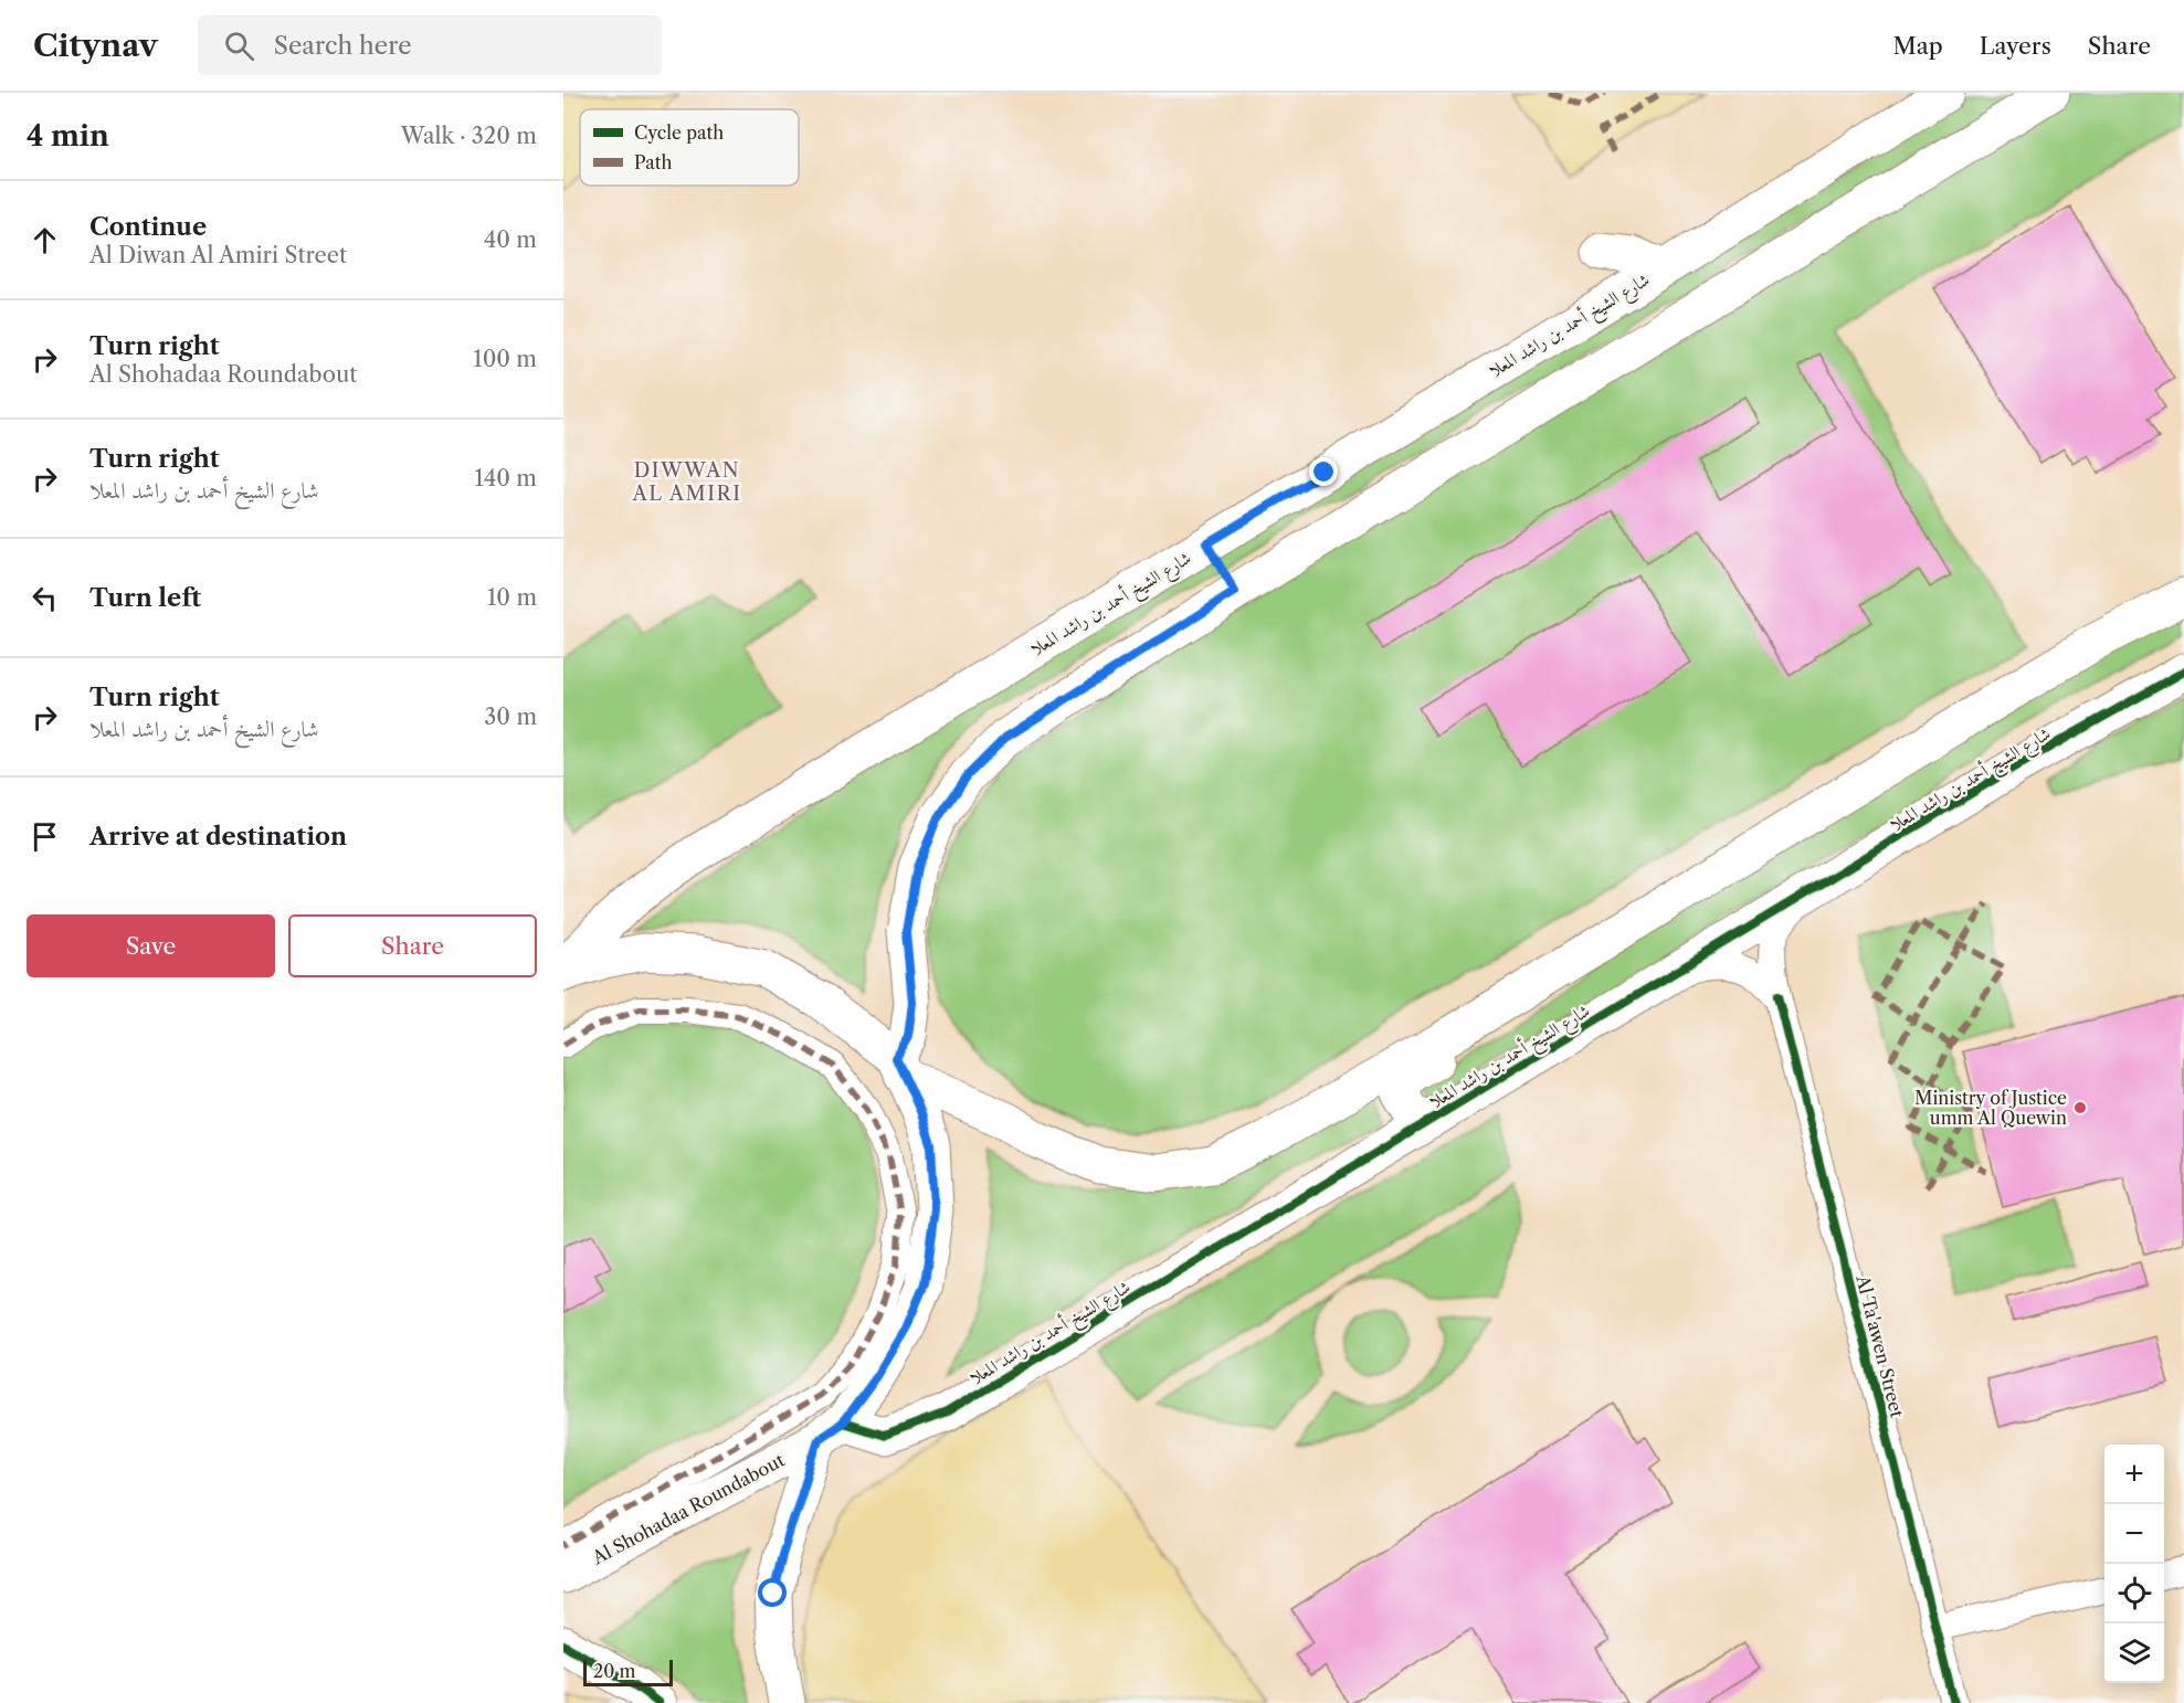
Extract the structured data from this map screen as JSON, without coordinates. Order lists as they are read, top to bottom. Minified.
{"streets":{"main road":["شارع الشيخ أحمد بن راشد المعلا","Al Shohadaa Roundabout"],"street":["Al Ta'awen Street"]},"crossings":[["شارع الشيخ أحمد بن راشد المعلا","Al Ta'awen Street"],["شارع الشيخ أحمد بن راشد المعلا","Al Shohadaa Roundabout"]],"districts":["DIWWAN AL AMIRI"],"places":["Ministry of Justice umm Al Quewin"],"legend":["Cycle path","Path"],"scale_bar":"20 m","page":{"header":"Citynav","search":"Search here","nav":["Map","Layers","Share"],"heading":["4 min","Walk · 320 m"],"list":[["Continue","Al Diwan Al Amiri Street","40 m"],["Turn right","Al Shohadaa Roundabout","100 m"],["Turn right","شارع الشيخ أحمد بن راشد المعلا","140 m"],["Turn left","10 m"],["Turn right","شارع الشيخ أحمد بن راشد المعلا","30 m"],"Arrive at destination"],"buttons":["Save","Share"],"map_buttons":["+","−"],"scale":"20 m"}}
